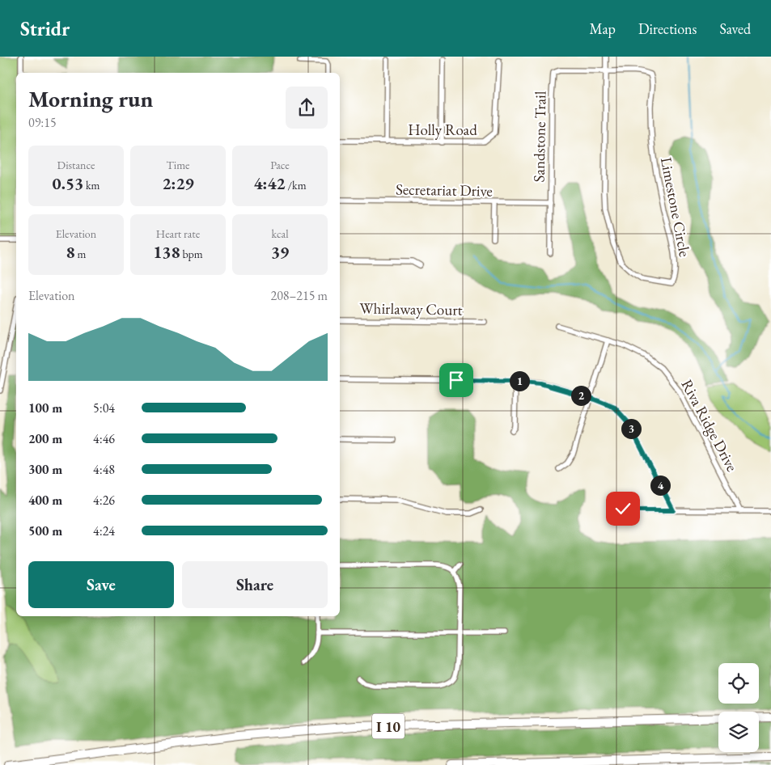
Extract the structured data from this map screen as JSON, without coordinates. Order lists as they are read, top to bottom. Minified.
{"streets":{"highway":["I 10"],"street":["Holly Road","Sandstone Trail","Secretariat Drive","Limestone Circle","Whirlaway Court","Riva Ridge Drive"]},"crossings":[["Sandstone Trail","Secretariat Drive"],["Sandstone Trail","Limestone Circle"]],"page":{"header":"Stridr","nav":["Map","Directions","Saved"],"heading":["Morning run","09:15"],"stats":[["Distance","0.53 km"],["Time","2:29"],["Pace","4:42 /km"],["Elevation","8 m"],["Heart rate","138 bpm"],["kcal","39"]],"chart":["Elevation","208–215 m"],"pins":["1","2","3","4"],"list":[{"name":"100 m","note":"5:04"},{"name":"200 m","note":"4:46"},{"name":"300 m","note":"4:48"},{"name":"400 m","note":"4:26"},{"name":"500 m","note":"4:24"}],"buttons":["Save","Share"]}}
